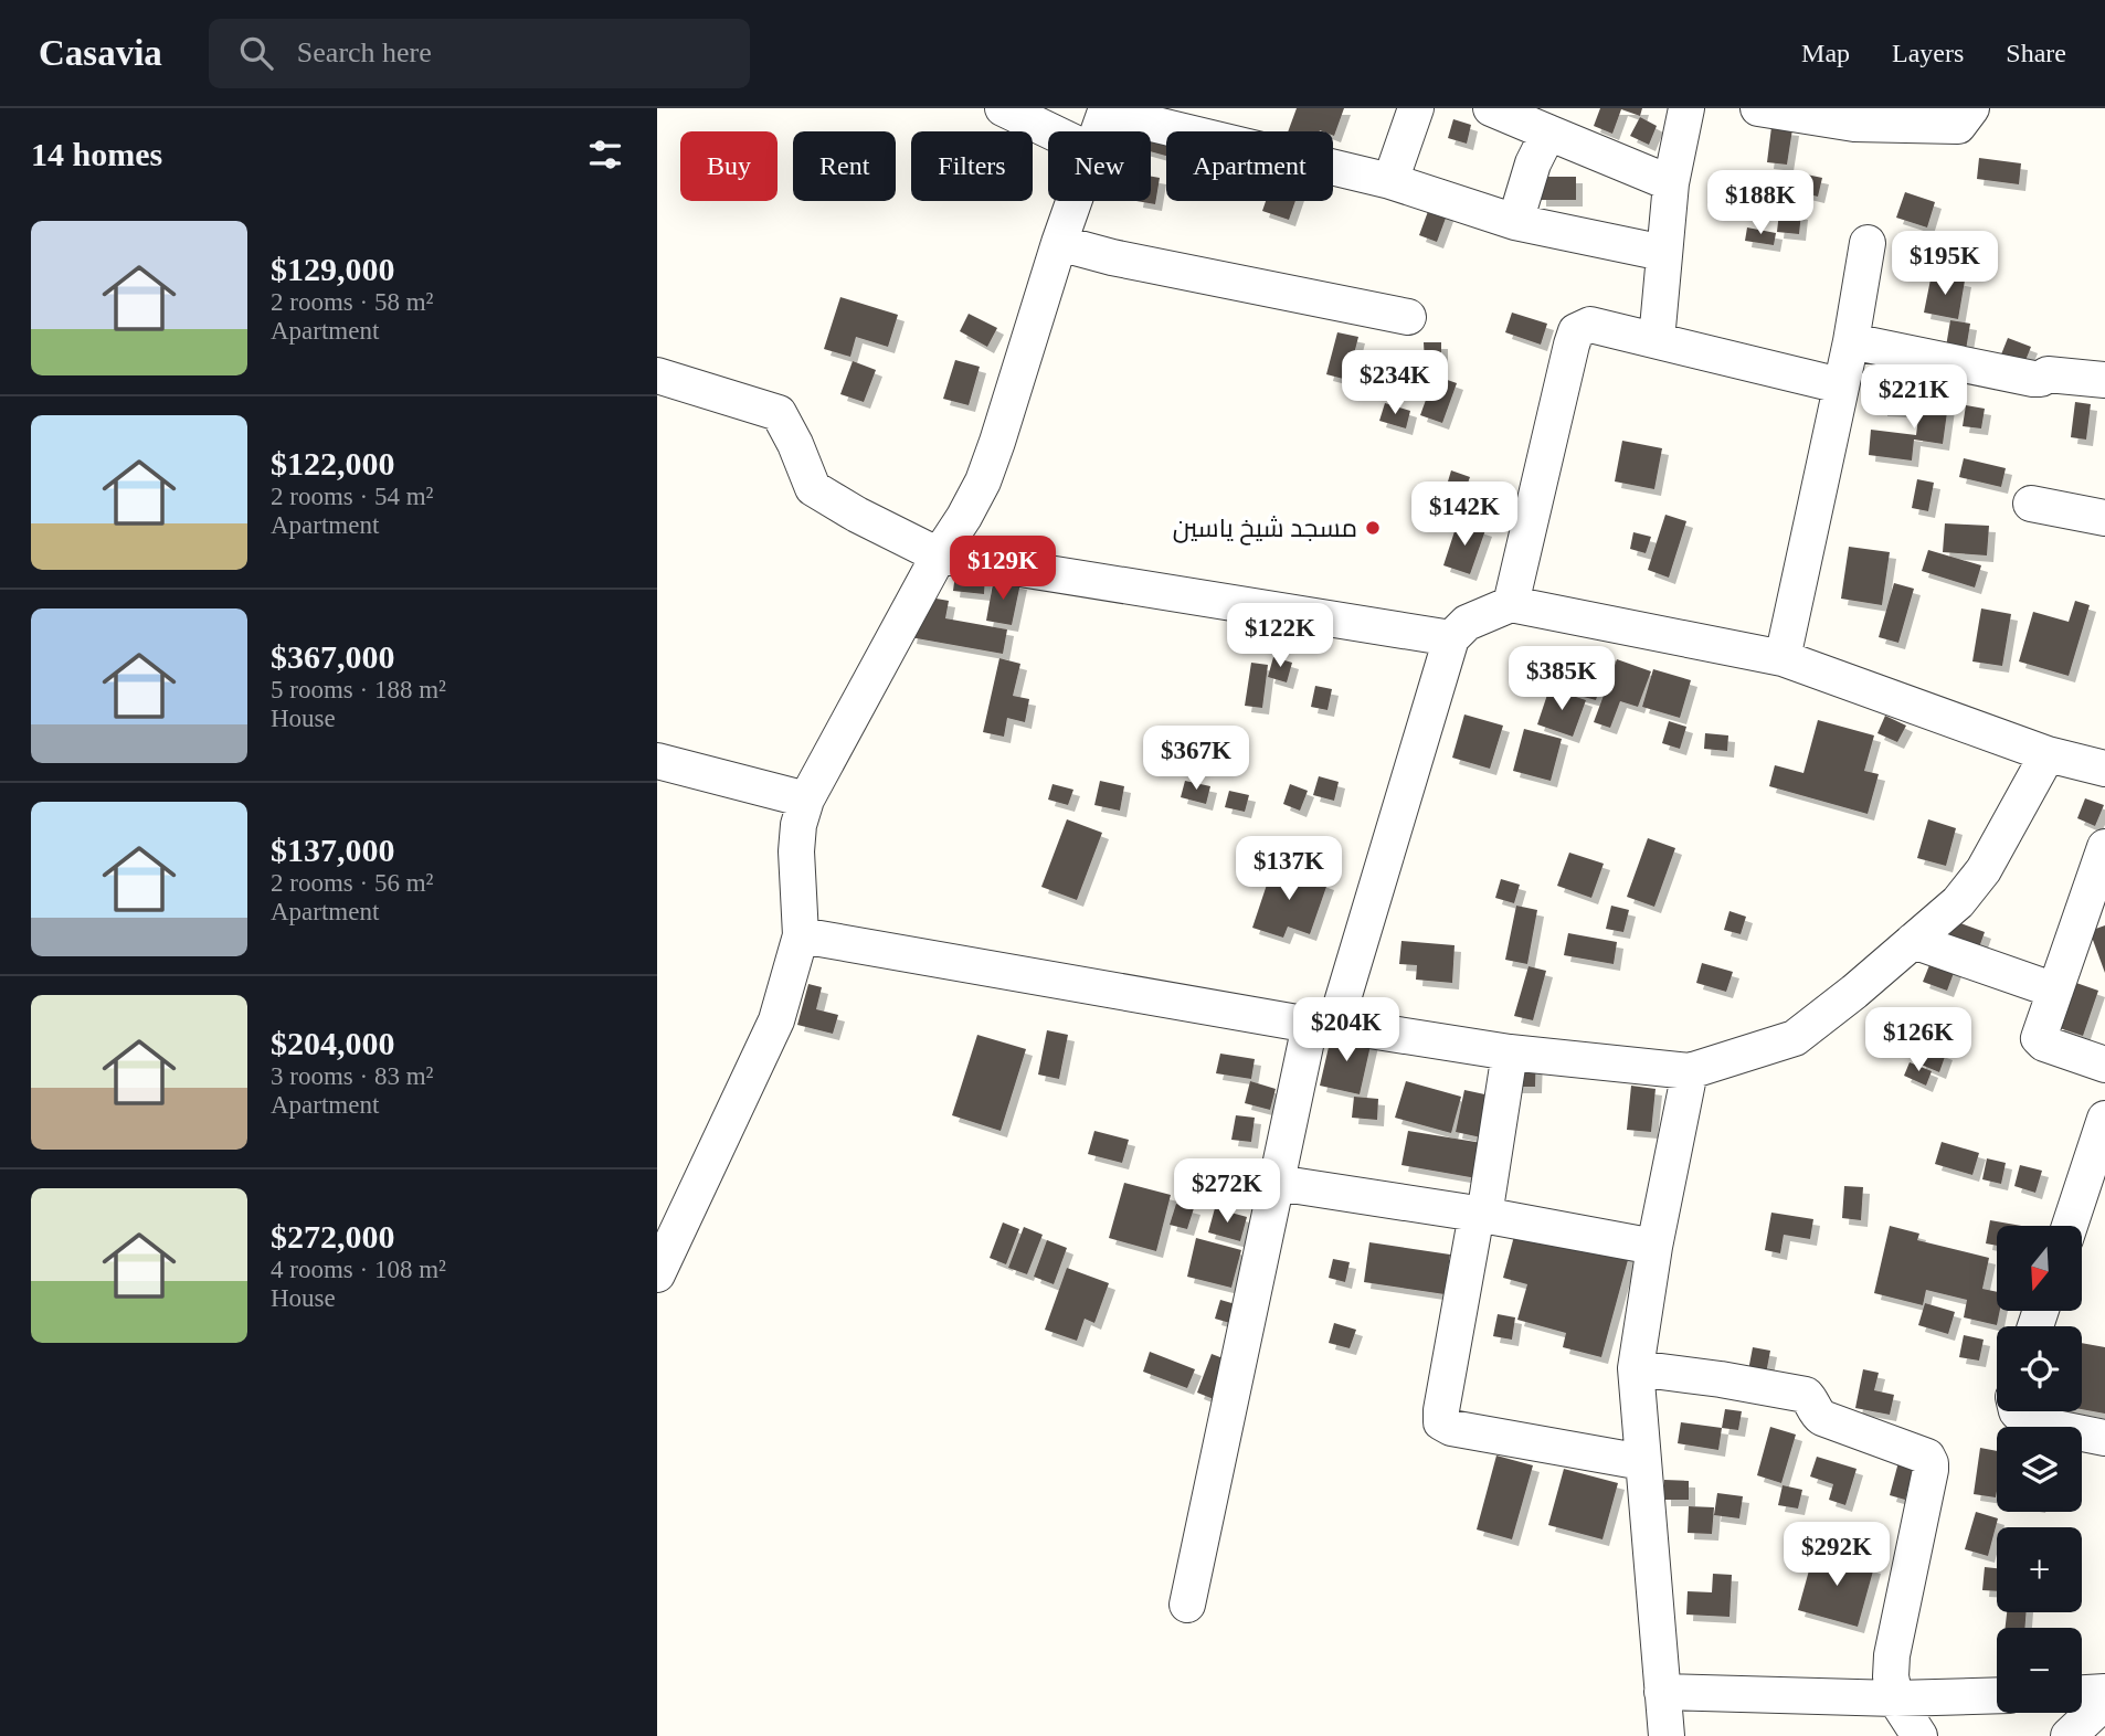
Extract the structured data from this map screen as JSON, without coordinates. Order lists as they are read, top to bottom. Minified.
{"places":["مسجد شيخ ياسين"],"north":"bottom","page":{"header":"Casavia","search":"Search here","nav":["Map","Layers","Share"],"heading":"14 homes","chip":["Buy","Rent","Filters","New","Apartment"],"price":["$188K","$195K","$234K","$221K","$142K","$129K","$122K","$385K","$367K","$137K","$204K","$126K","$272K","$292K"],"list":[{"name":"$129,000","note":"2 rooms · 58 m² · Apartment"},{"name":"$122,000","note":"2 rooms · 54 m² · Apartment"},{"name":"$367,000","note":"5 rooms · 188 m² · House"},{"name":"$137,000","note":"2 rooms · 56 m² · Apartment"},{"name":"$204,000","note":"3 rooms · 83 m² · Apartment"},{"name":"$272,000","note":"4 rooms · 108 m² · House"}],"map_buttons":["+","−"]}}
